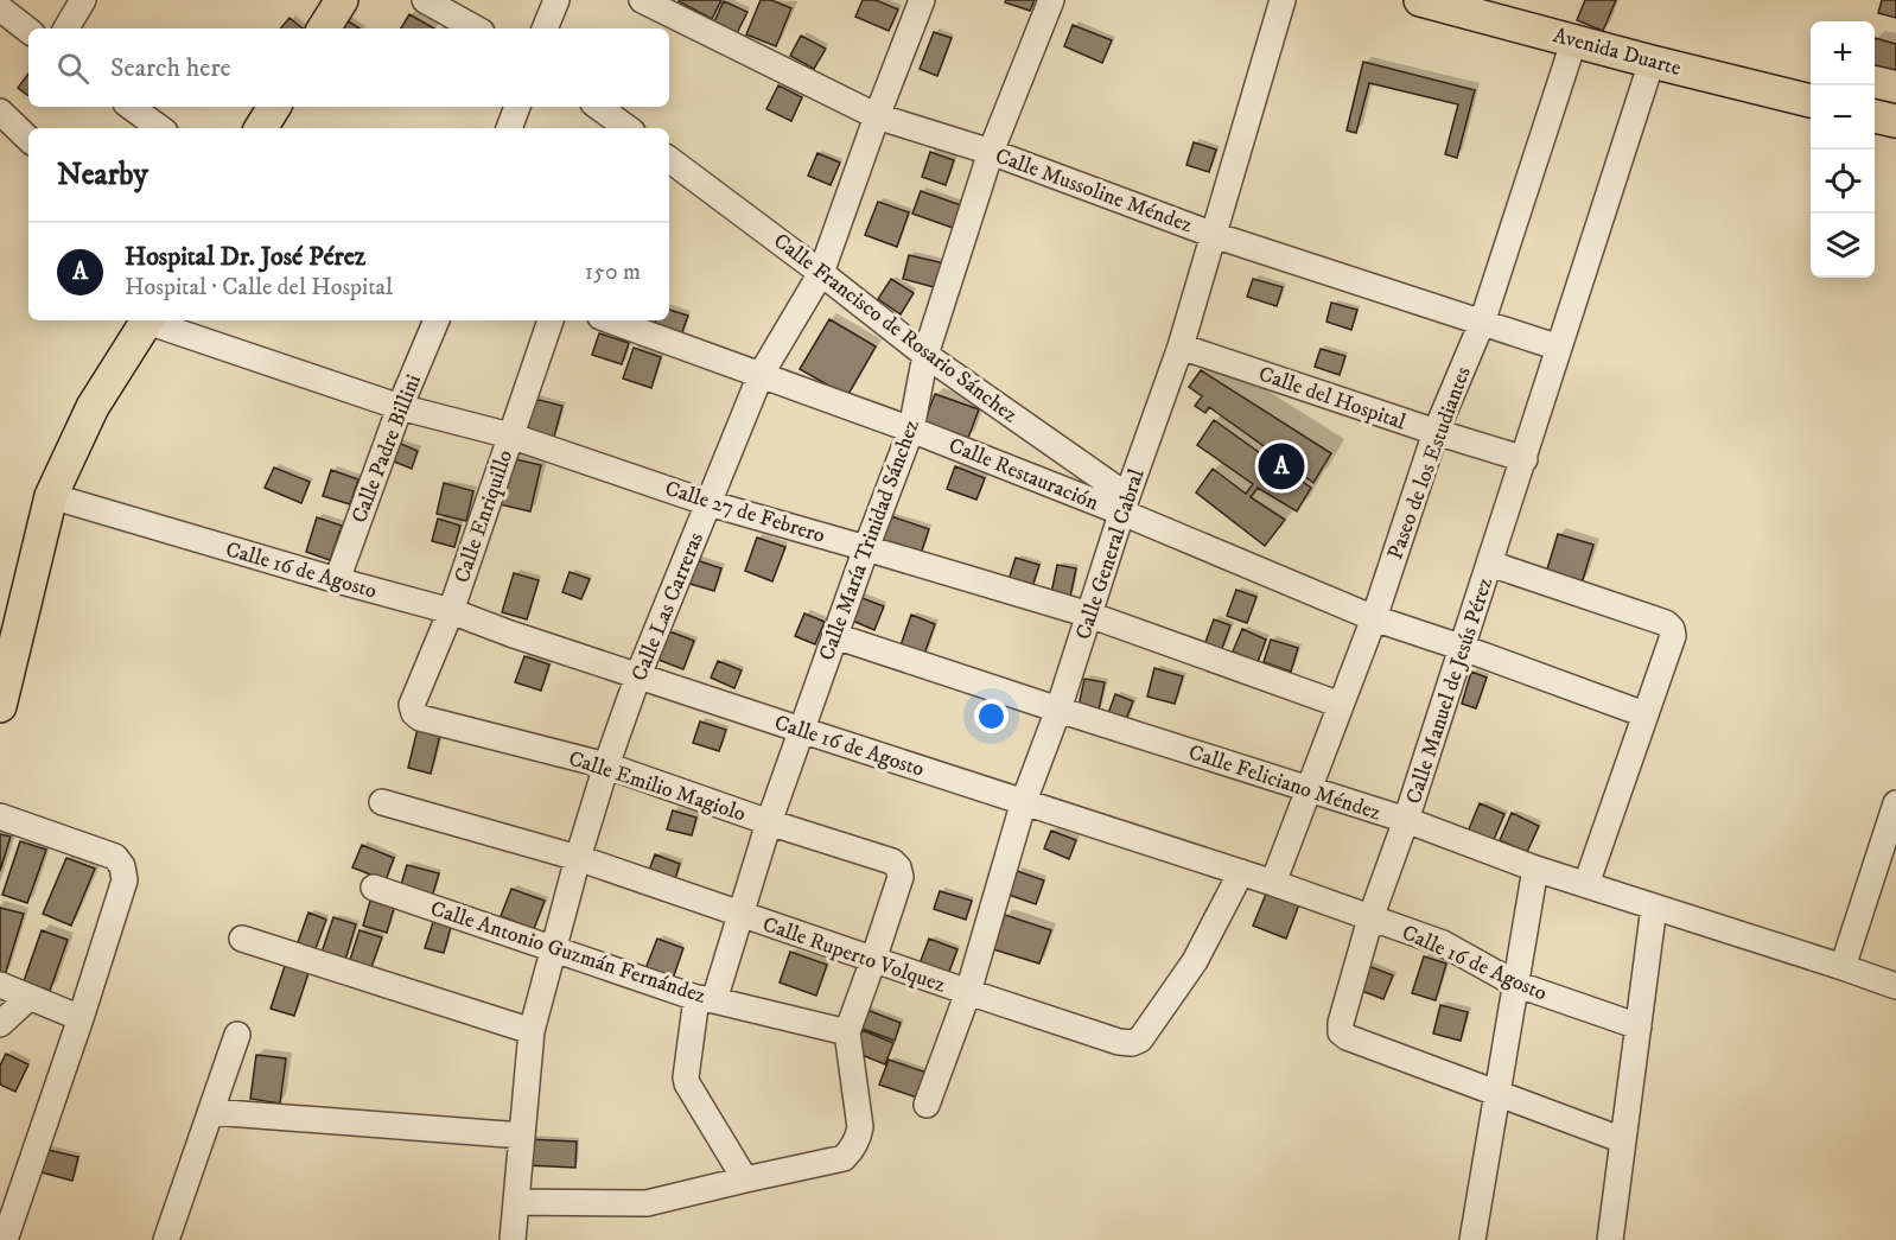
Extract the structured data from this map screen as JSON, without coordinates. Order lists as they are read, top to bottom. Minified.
{"streets":{"main road":["Avenida Duarte"],"street":["Calle Mussoline Méndez","Calle Francisco de Rosario Sánchez","Calle del Hospital","Calle Padre Billini","Paseo de los Estudiantes","Calle Restauración","Calle 27 de Febrero","Calle Enriquillo","Calle María Trinidad Sánchez","Calle General Cabral","Calle 16 de Agosto","Calle Las Carreras","Calle Manuel de Jesús Pérez","Calle Feliciano Méndez","Calle Emilio Magiolo","Calle Antonio Guzmán Fernández","Calle Ruperto Volquez"]},"crossings":[["Avenida Duarte","Paseo de los Estudiantes"],["Avenida Duarte","Calle Manuel de Jesús Pérez"],["Calle Mussoline Méndez","Paseo de los Estudiantes"],["Calle Mussoline Méndez","Calle María Trinidad Sánchez"],["Calle Mussoline Méndez","Calle General Cabral"],["Calle Mussoline Méndez","Calle Las Carreras"],["Calle Mussoline Méndez","Calle Manuel de Jesús Pérez"],["Calle Francisco de Rosario Sánchez","Calle Restauración"],["Calle Francisco de Rosario Sánchez","Calle María Trinidad Sánchez"],["Calle Francisco de Rosario Sánchez","Calle General Cabral"],["Calle Francisco de Rosario Sánchez","Calle Las Carreras"],["Calle del Hospital","Paseo de los Estudiantes"],["Calle del Hospital","Calle General Cabral"],["Calle del Hospital","Calle Manuel de Jesús Pérez"],["Calle Padre Billini","Calle 27 de Febrero"],["Calle Padre Billini","Calle 16 de Agosto"],["Paseo de los Estudiantes","Calle Restauración"],["Paseo de los Estudiantes","Calle 27 de Febrero"],["Paseo de los Estudiantes","Calle 16 de Agosto"],["Paseo de los Estudiantes","Calle Feliciano Méndez"],["Calle Restauración","Calle María Trinidad Sánchez"],["Calle Restauración","Calle General Cabral"],["Calle Restauración","Calle Las Carreras"],["Calle Restauración","Calle Manuel de Jesús Pérez"],["Calle 27 de Febrero","Calle Enriquillo"],["Calle 27 de Febrero","Calle María Trinidad Sánchez"],["Calle 27 de Febrero","Calle General Cabral"],["Calle 27 de Febrero","Calle Las Carreras"],["Calle Enriquillo","Calle 16 de Agosto"],["Calle Enriquillo","Calle Emilio Magiolo"],["Calle María Trinidad Sánchez","Calle 16 de Agosto"],["Calle María Trinidad Sánchez","Calle Feliciano Méndez"],["Calle María Trinidad Sánchez","Calle Emilio Magiolo"],["Calle María Trinidad Sánchez","Calle Antonio Guzmán Fernández"],["Calle María Trinidad Sánchez","Calle Ruperto Volquez"],["Calle General Cabral","Calle 16 de Agosto"],["Calle General Cabral","Calle Feliciano Méndez"],["Calle General Cabral","Calle Ruperto Volquez"],["Calle 16 de Agosto","Calle Las Carreras"],["Calle 16 de Agosto","Calle Manuel de Jesús Pérez"],["Calle 16 de Agosto","Calle Ruperto Volquez"],["Calle Las Carreras","Calle Emilio Magiolo"],["Calle Las Carreras","Calle Antonio Guzmán Fernández"],["Calle Las Carreras","Calle Ruperto Volquez"],["Calle Manuel de Jesús Pérez","Calle Feliciano Méndez"],["Calle Emilio Magiolo","Calle Ruperto Volquez"]],"page":{"map_buttons":["+","−"],"search":"Search here","heading":"Nearby","list":[{"mark":"A","name":"Hospital Dr. José Pérez","note":"Hospital · Calle del Hospital","value":"150 m"}],"pins":"A"}}
